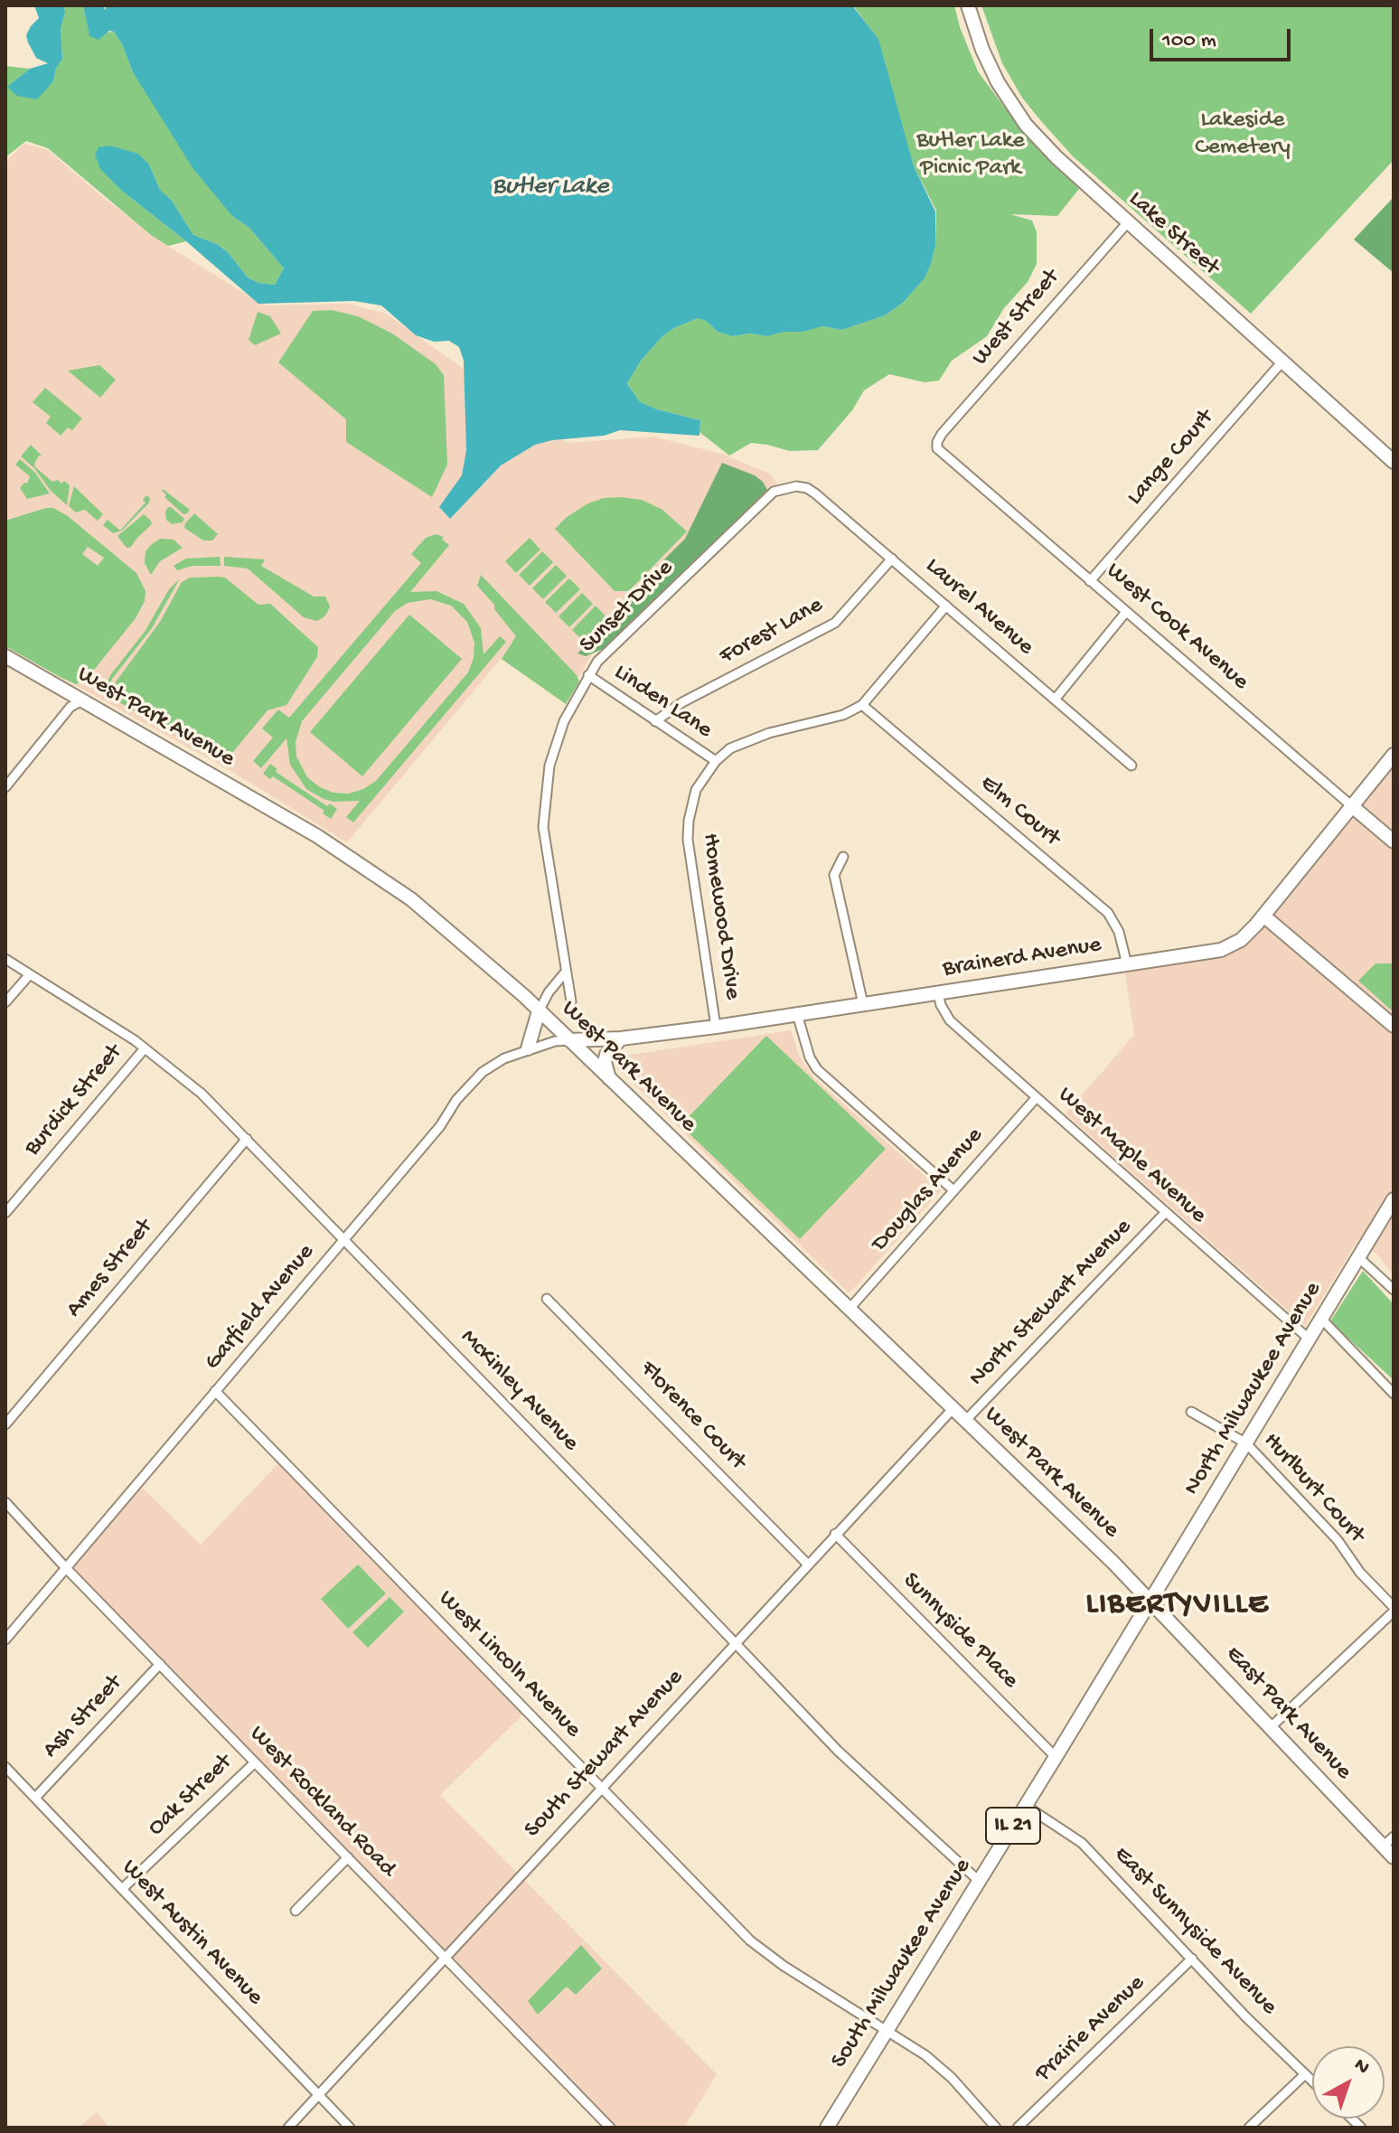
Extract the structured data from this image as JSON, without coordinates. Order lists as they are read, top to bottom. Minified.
{"streets":{"main road":["Lake Street","West Cook Avenue","West Park Avenue","Brainerd Avenue","North Milwaukee Avenue","East Park Avenue","IL 21","South Milwaukee Avenue"],"street":["West Street","Lange Court","Sunset Drive","Laurel Avenue","Forest Lane","Linden Lane","Elm Court","Homewood Drive","Burdick Street","West Maple Avenue","Douglas Avenue","Ames Street","North Stewart Avenue","Garfield Avenue","McKinley Avenue","Florence Court","Hurlburt Court","Sunnyside Place","West Lincoln Avenue","Ash Street","South Stewart Avenue","Oak Street","West Rockland Road","East Sunnyside Avenue","West Austin Avenue","Prairie Avenue"]},"crossings":[["Lake Street","West Street"],["Lake Street","Lange Court"],["West Street","West Cook Avenue"],["Lange Court","West Cook Avenue"],["Sunset Drive","Laurel Avenue"],["Sunset Drive","Linden Lane"],["Laurel Avenue","Forest Lane"],["Laurel Avenue","Homewood Drive"],["West Cook Avenue","Brainerd Avenue"],["Forest Lane","Linden Lane"],["Linden Lane","Homewood Drive"],["West Park Avenue","Brainerd Avenue"],["West Park Avenue","Douglas Avenue"],["West Park Avenue","North Stewart Avenue"],["West Park Avenue","Garfield Avenue"],["West Park Avenue","North Milwaukee Avenue"],["West Park Avenue","East Park Avenue"],["West Park Avenue","South Stewart Avenue"],["West Park Avenue","South Milwaukee Avenue"],["Elm Court","Homewood Drive"],["Elm Court","Brainerd Avenue"],["Homewood Drive","Brainerd Avenue"],["Brainerd Avenue","West Maple Avenue"],["Brainerd Avenue","Garfield Avenue"],["Burdick Street","McKinley Avenue"],["West Maple Avenue","Douglas Avenue"],["West Maple Avenue","North Stewart Avenue"],["West Maple Avenue","North Milwaukee Avenue"],["Ames Street","McKinley Avenue"],["Garfield Avenue","McKinley Avenue"],["Garfield Avenue","West Lincoln Avenue"],["Garfield Avenue","West Rockland Road"],["North Milwaukee Avenue","Hurlburt Court"],["North Milwaukee Avenue","East Park Avenue"],["North Milwaukee Avenue","South Milwaukee Avenue"],["McKinley Avenue","South Stewart Avenue"],["McKinley Avenue","South Milwaukee Avenue"],["Florence Court","South Stewart Avenue"],["Sunnyside Place","South Stewart Avenue"],["Sunnyside Place","South Milwaukee Avenue"],["West Lincoln Avenue","South Stewart Avenue"],["West Lincoln Avenue","South Milwaukee Avenue"],["East Park Avenue","South Milwaukee Avenue"],["Ash Street","West Rockland Road"],["Ash Street","West Austin Avenue"],["South Stewart Avenue","West Rockland Road"],["South Stewart Avenue","West Austin Avenue"],["Oak Street","West Rockland Road"],["Oak Street","West Austin Avenue"],["East Sunnyside Avenue","South Milwaukee Avenue"],["East Sunnyside Avenue","Prairie Avenue"]],"districts":["LIBERTYVILLE"],"water":["Butler Lake"],"parks":["Lakeside Cemetery","Butler Lake Picnic Park"],"scale_bar":"100 m","north":"top right"}
